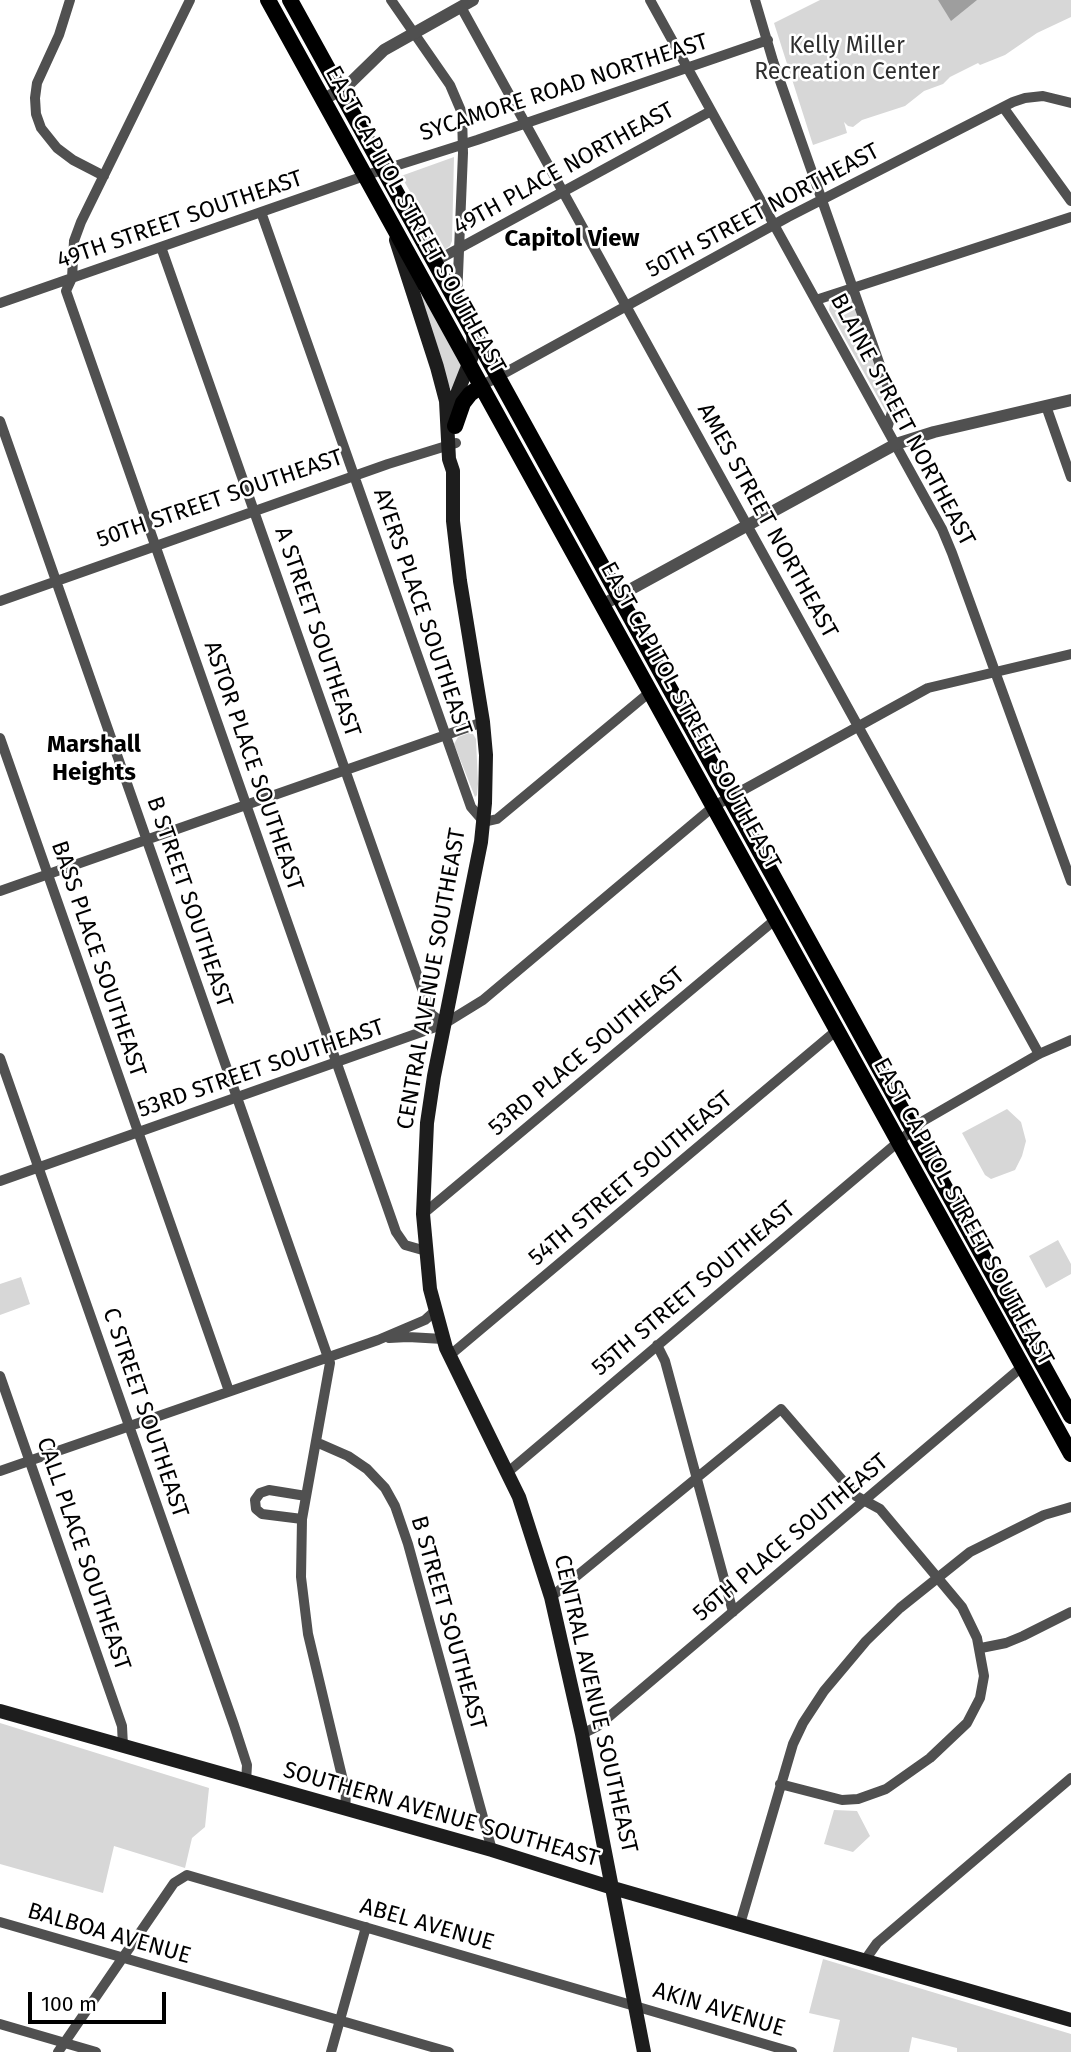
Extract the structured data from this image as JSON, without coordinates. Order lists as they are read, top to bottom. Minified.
{"streets":{"main road":["EAST CAPITOL STREET SOUTHEAST","CENTRAL AVENUE SOUTHEAST","SOUTHERN AVENUE SOUTHEAST"],"street":["SYCAMORE ROAD NORTHEAST","49TH PLACE NORTHEAST","50TH STREET NORTHEAST","49TH STREET SOUTHEAST","BLAINE STREET NORTHEAST","50TH STREET SOUTHEAST","AMES STREET NORTHEAST","AYERS PLACE SOUTHEAST","A STREET SOUTHEAST","ASTOR PLACE SOUTHEAST","B STREET SOUTHEAST","BASS PLACE SOUTHEAST","53RD PLACE SOUTHEAST","53RD STREET SOUTHEAST","54TH STREET SOUTHEAST","55TH STREET SOUTHEAST","C STREET SOUTHEAST","56TH PLACE SOUTHEAST","CALL PLACE SOUTHEAST","ABEL AVENUE","BALBOA AVENUE","AKIN AVENUE"]},"crossings":[["SYCAMORE ROAD NORTHEAST","49TH STREET SOUTHEAST"],["SYCAMORE ROAD NORTHEAST","EAST CAPITOL STREET SOUTHEAST"],["SYCAMORE ROAD NORTHEAST","BLAINE STREET NORTHEAST"],["SYCAMORE ROAD NORTHEAST","AMES STREET NORTHEAST"],["49TH PLACE NORTHEAST","BLAINE STREET NORTHEAST"],["49TH PLACE NORTHEAST","AMES STREET NORTHEAST"],["50TH STREET NORTHEAST","EAST CAPITOL STREET SOUTHEAST"],["50TH STREET NORTHEAST","BLAINE STREET NORTHEAST"],["50TH STREET NORTHEAST","AMES STREET NORTHEAST"],["49TH STREET SOUTHEAST","EAST CAPITOL STREET SOUTHEAST"],["49TH STREET SOUTHEAST","AYERS PLACE SOUTHEAST"],["49TH STREET SOUTHEAST","A STREET SOUTHEAST"],["49TH STREET SOUTHEAST","ASTOR PLACE SOUTHEAST"],["EAST CAPITOL STREET SOUTHEAST","CENTRAL AVENUE SOUTHEAST"],["EAST CAPITOL STREET SOUTHEAST","53RD PLACE SOUTHEAST"],["EAST CAPITOL STREET SOUTHEAST","53RD STREET SOUTHEAST"],["EAST CAPITOL STREET SOUTHEAST","54TH STREET SOUTHEAST"],["EAST CAPITOL STREET SOUTHEAST","55TH STREET SOUTHEAST"],["EAST CAPITOL STREET SOUTHEAST","56TH PLACE SOUTHEAST"],["BLAINE STREET NORTHEAST","53RD STREET SOUTHEAST"],["50TH STREET SOUTHEAST","AYERS PLACE SOUTHEAST"],["50TH STREET SOUTHEAST","A STREET SOUTHEAST"],["50TH STREET SOUTHEAST","ASTOR PLACE SOUTHEAST"],["50TH STREET SOUTHEAST","B STREET SOUTHEAST"],["50TH STREET SOUTHEAST","CENTRAL AVENUE SOUTHEAST"],["AMES STREET NORTHEAST","53RD STREET SOUTHEAST"],["AMES STREET NORTHEAST","55TH STREET SOUTHEAST"],["AYERS PLACE SOUTHEAST","CENTRAL AVENUE SOUTHEAST"],["A STREET SOUTHEAST","CENTRAL AVENUE SOUTHEAST"],["A STREET SOUTHEAST","53RD STREET SOUTHEAST"],["ASTOR PLACE SOUTHEAST","CENTRAL AVENUE SOUTHEAST"],["ASTOR PLACE SOUTHEAST","53RD STREET SOUTHEAST"],["B STREET SOUTHEAST","53RD STREET SOUTHEAST"],["B STREET SOUTHEAST","SOUTHERN AVENUE SOUTHEAST"],["BASS PLACE SOUTHEAST","53RD STREET SOUTHEAST"],["CENTRAL AVENUE SOUTHEAST","53RD PLACE SOUTHEAST"],["CENTRAL AVENUE SOUTHEAST","53RD STREET SOUTHEAST"],["CENTRAL AVENUE SOUTHEAST","54TH STREET SOUTHEAST"],["CENTRAL AVENUE SOUTHEAST","55TH STREET SOUTHEAST"],["CENTRAL AVENUE SOUTHEAST","56TH PLACE SOUTHEAST"],["CENTRAL AVENUE SOUTHEAST","SOUTHERN AVENUE SOUTHEAST"],["CENTRAL AVENUE SOUTHEAST","ABEL AVENUE"],["CENTRAL AVENUE SOUTHEAST","AKIN AVENUE"],["53RD STREET SOUTHEAST","C STREET SOUTHEAST"],["C STREET SOUTHEAST","SOUTHERN AVENUE SOUTHEAST"],["CALL PLACE SOUTHEAST","SOUTHERN AVENUE SOUTHEAST"],["ABEL AVENUE","BALBOA AVENUE"],["ABEL AVENUE","AKIN AVENUE"]],"districts":["Capitol View","Marshall Heights"],"parks":["Kelly Miller Recreation Center"],"scale_bar":"100 m"}
